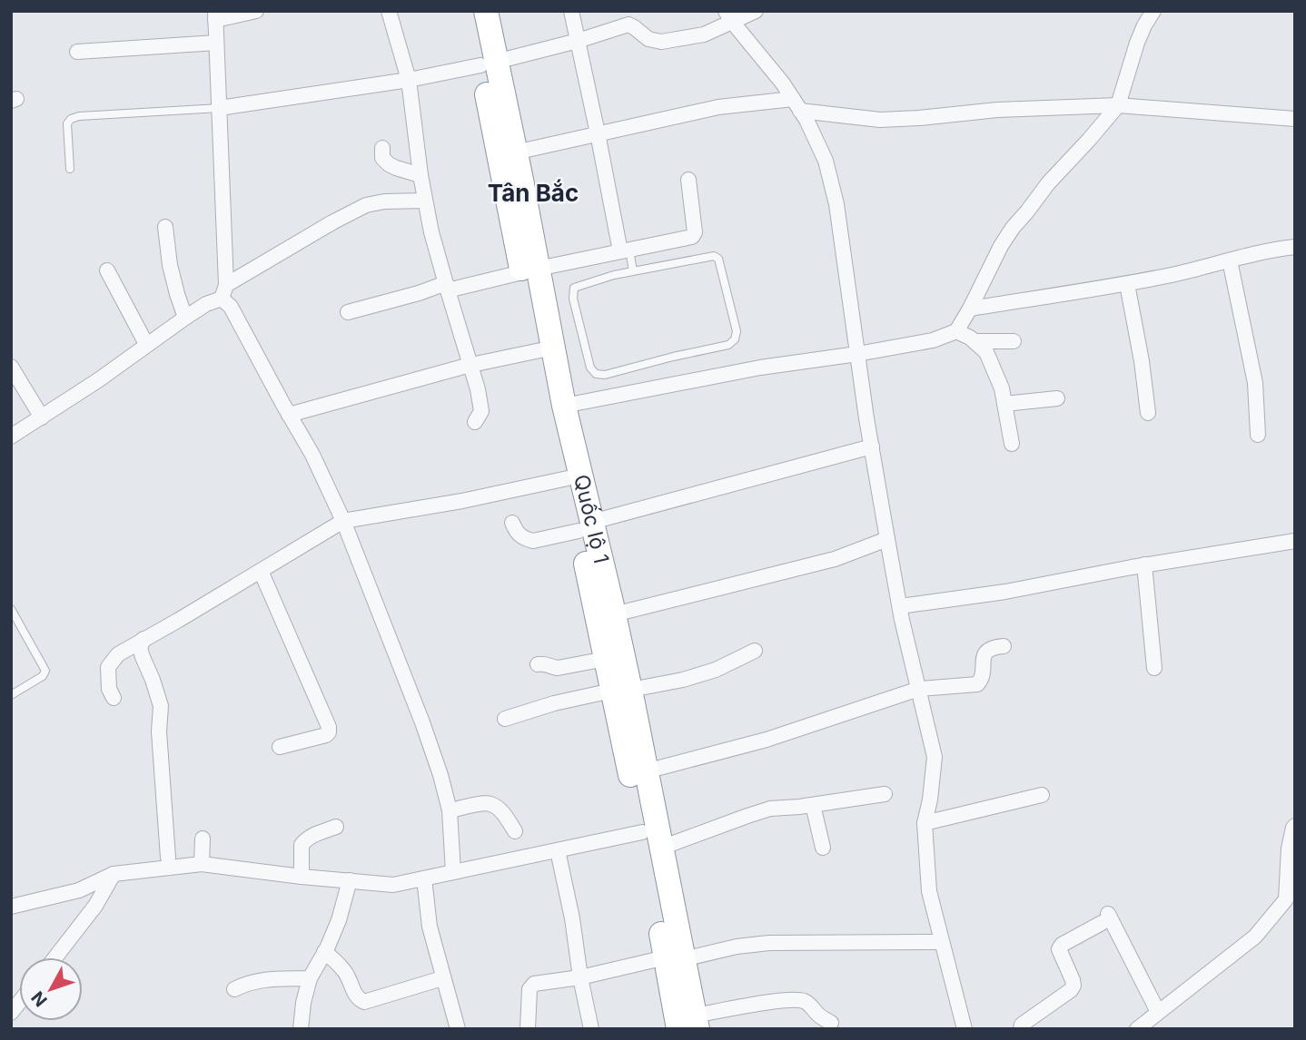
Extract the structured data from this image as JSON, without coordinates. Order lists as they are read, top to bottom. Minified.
{"streets":{"highway":["Quốc lộ 1"]},"districts":["Tân Bắc"],"north":"bottom left"}
